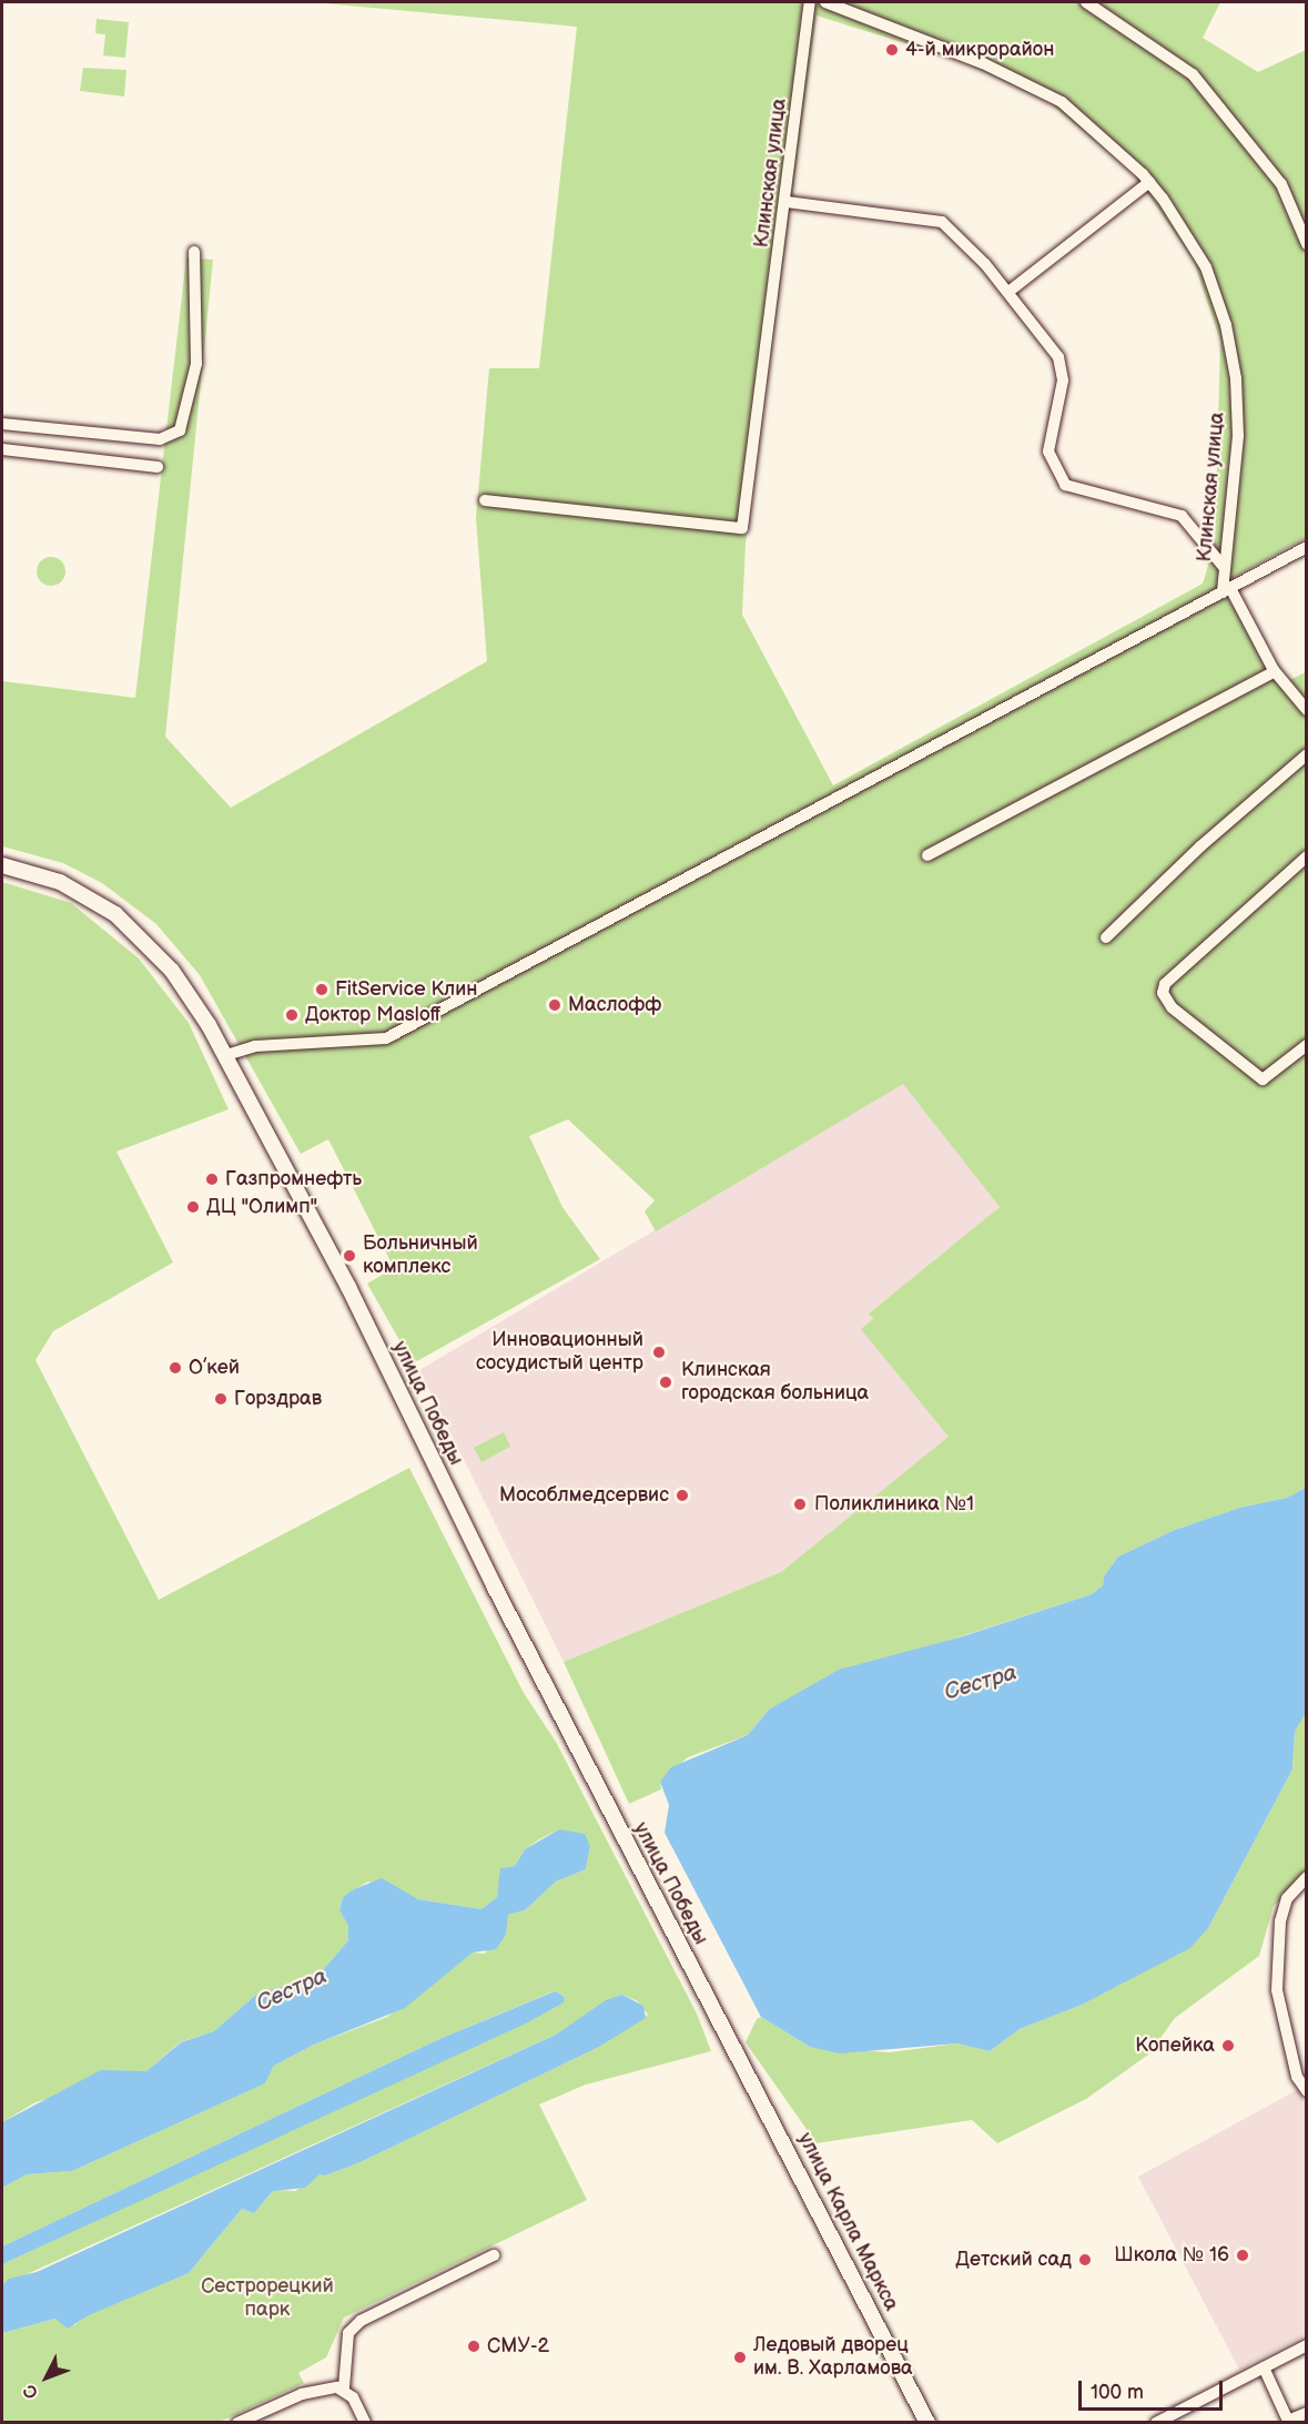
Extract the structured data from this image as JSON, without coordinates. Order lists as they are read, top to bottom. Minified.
{"streets":{"street":["Клинская улица","улица Победы","улица Карла Маркса"]},"crossings":[["улица Победы","улица Карла Маркса"]],"water":["Сестра"],"parks":["Сестрорецкий парк"],"places":["4-й микрорайон","FitService Клин","Маслофф","Доктор Masloff","Газпромнефть","ДЦ \"Олимп\"","Больничный комплекс","Инновационный сосудистый центр","О’кей","Клинская городская больница","Горздрав","Мособлмедсервис","Поликлиника №1","Копейка","Школа № 16","Детский сад","СМУ-2","Ледовый дворец им. В. Харламова"],"scale_bar":"100 m","north":"bottom left"}
